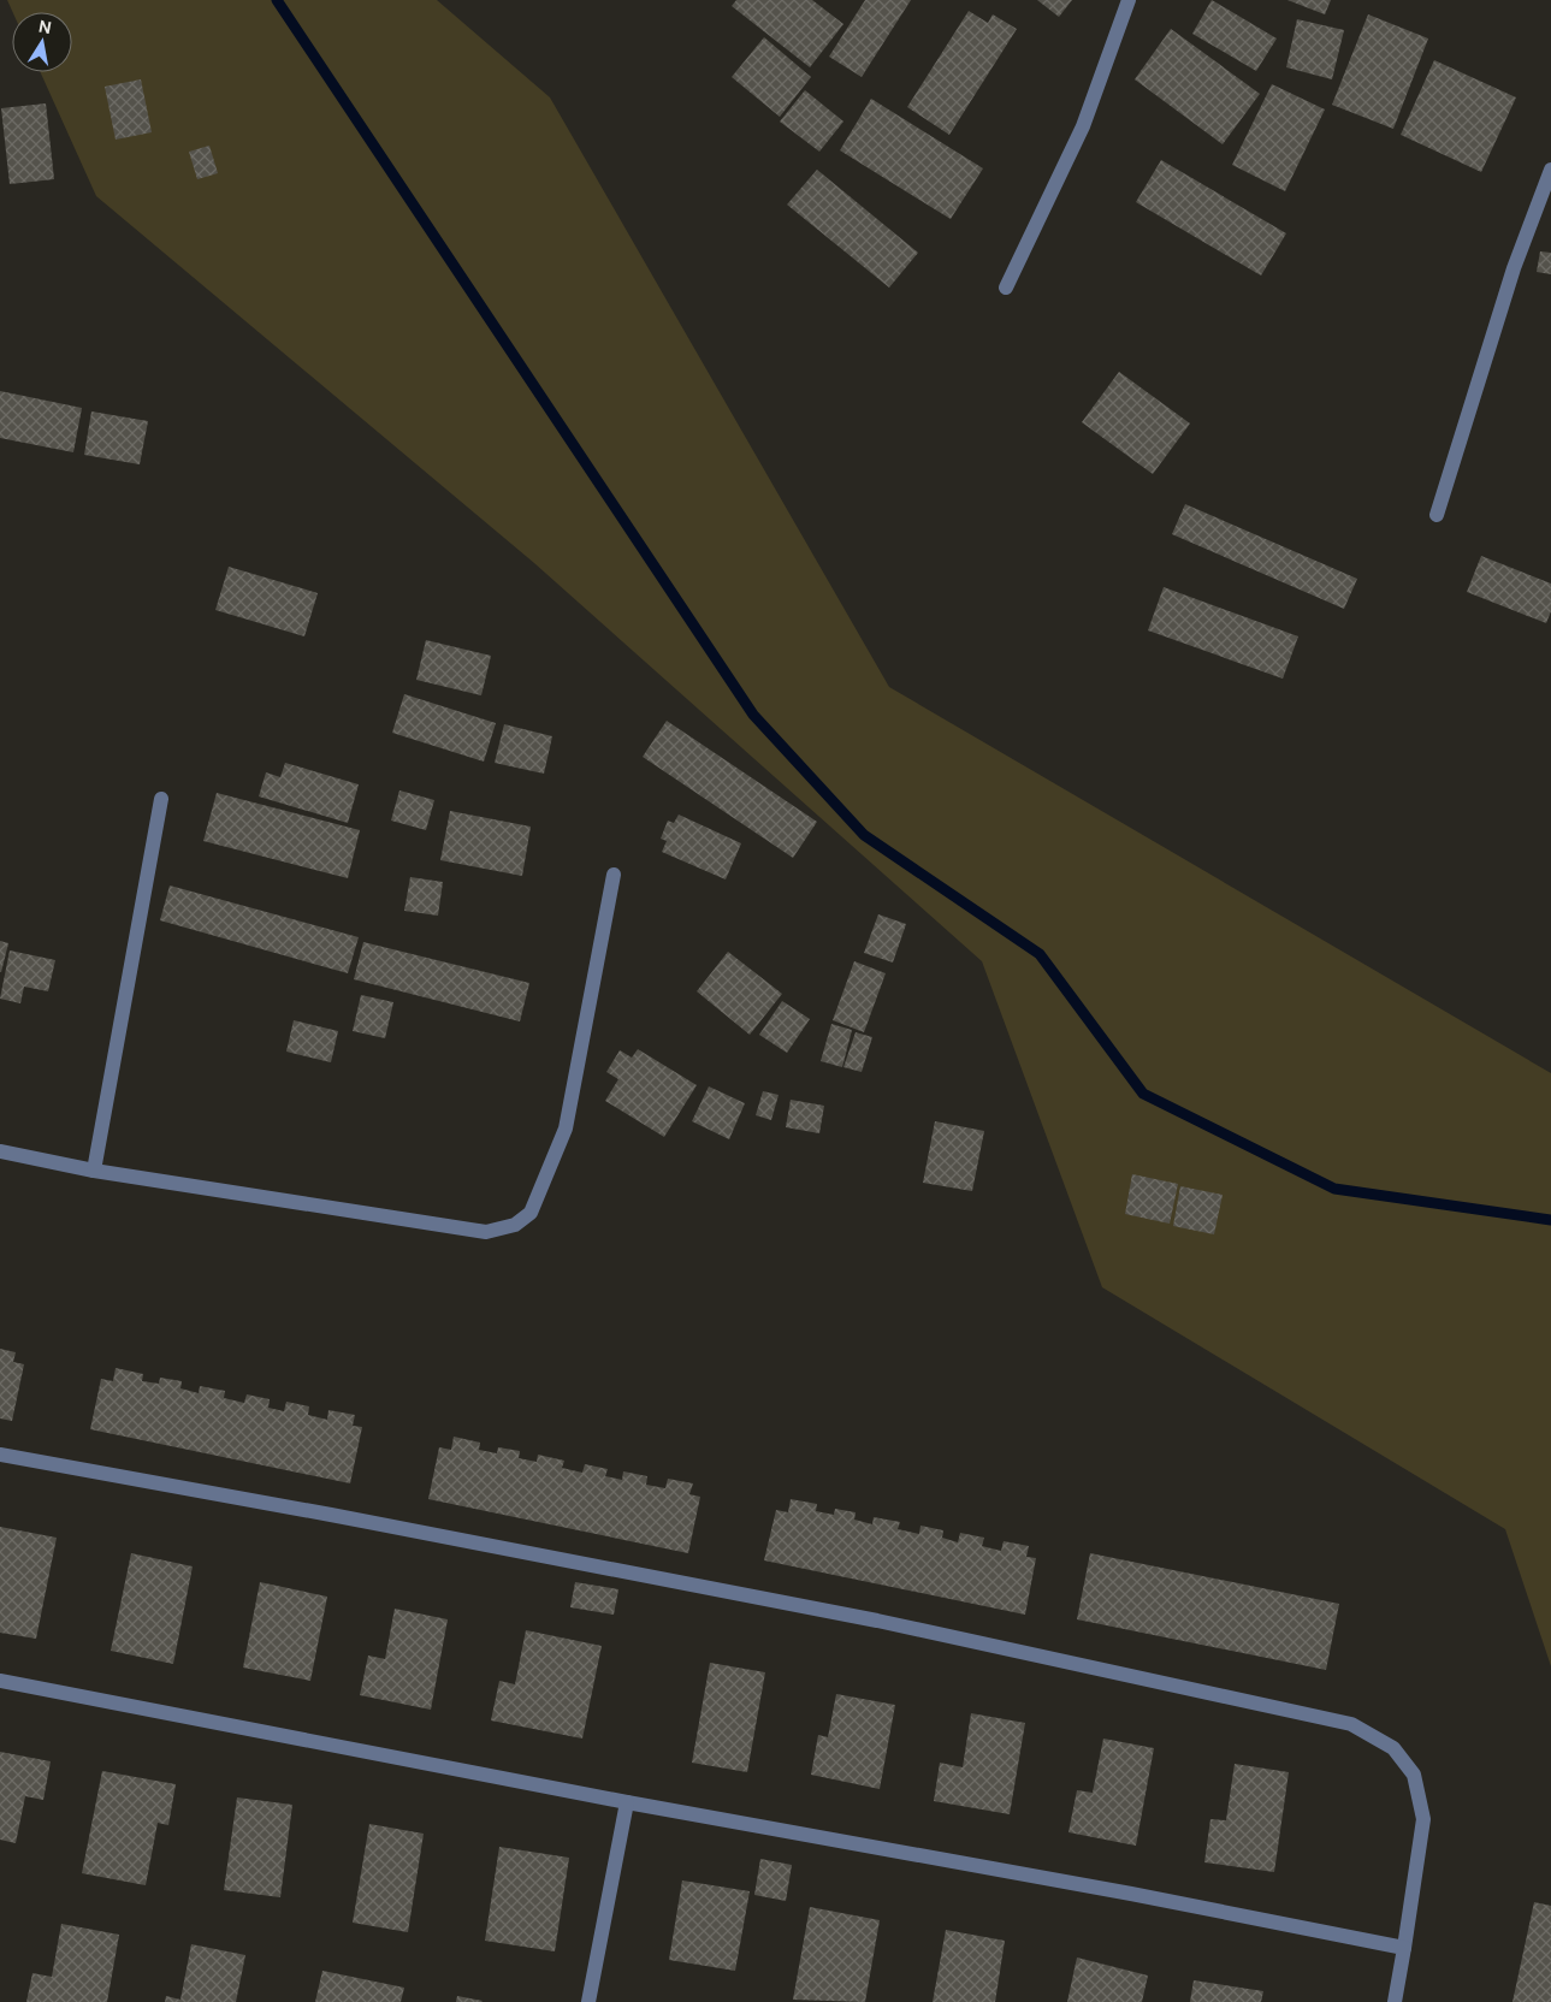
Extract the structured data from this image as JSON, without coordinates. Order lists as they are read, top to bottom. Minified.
{"north":"top"}
